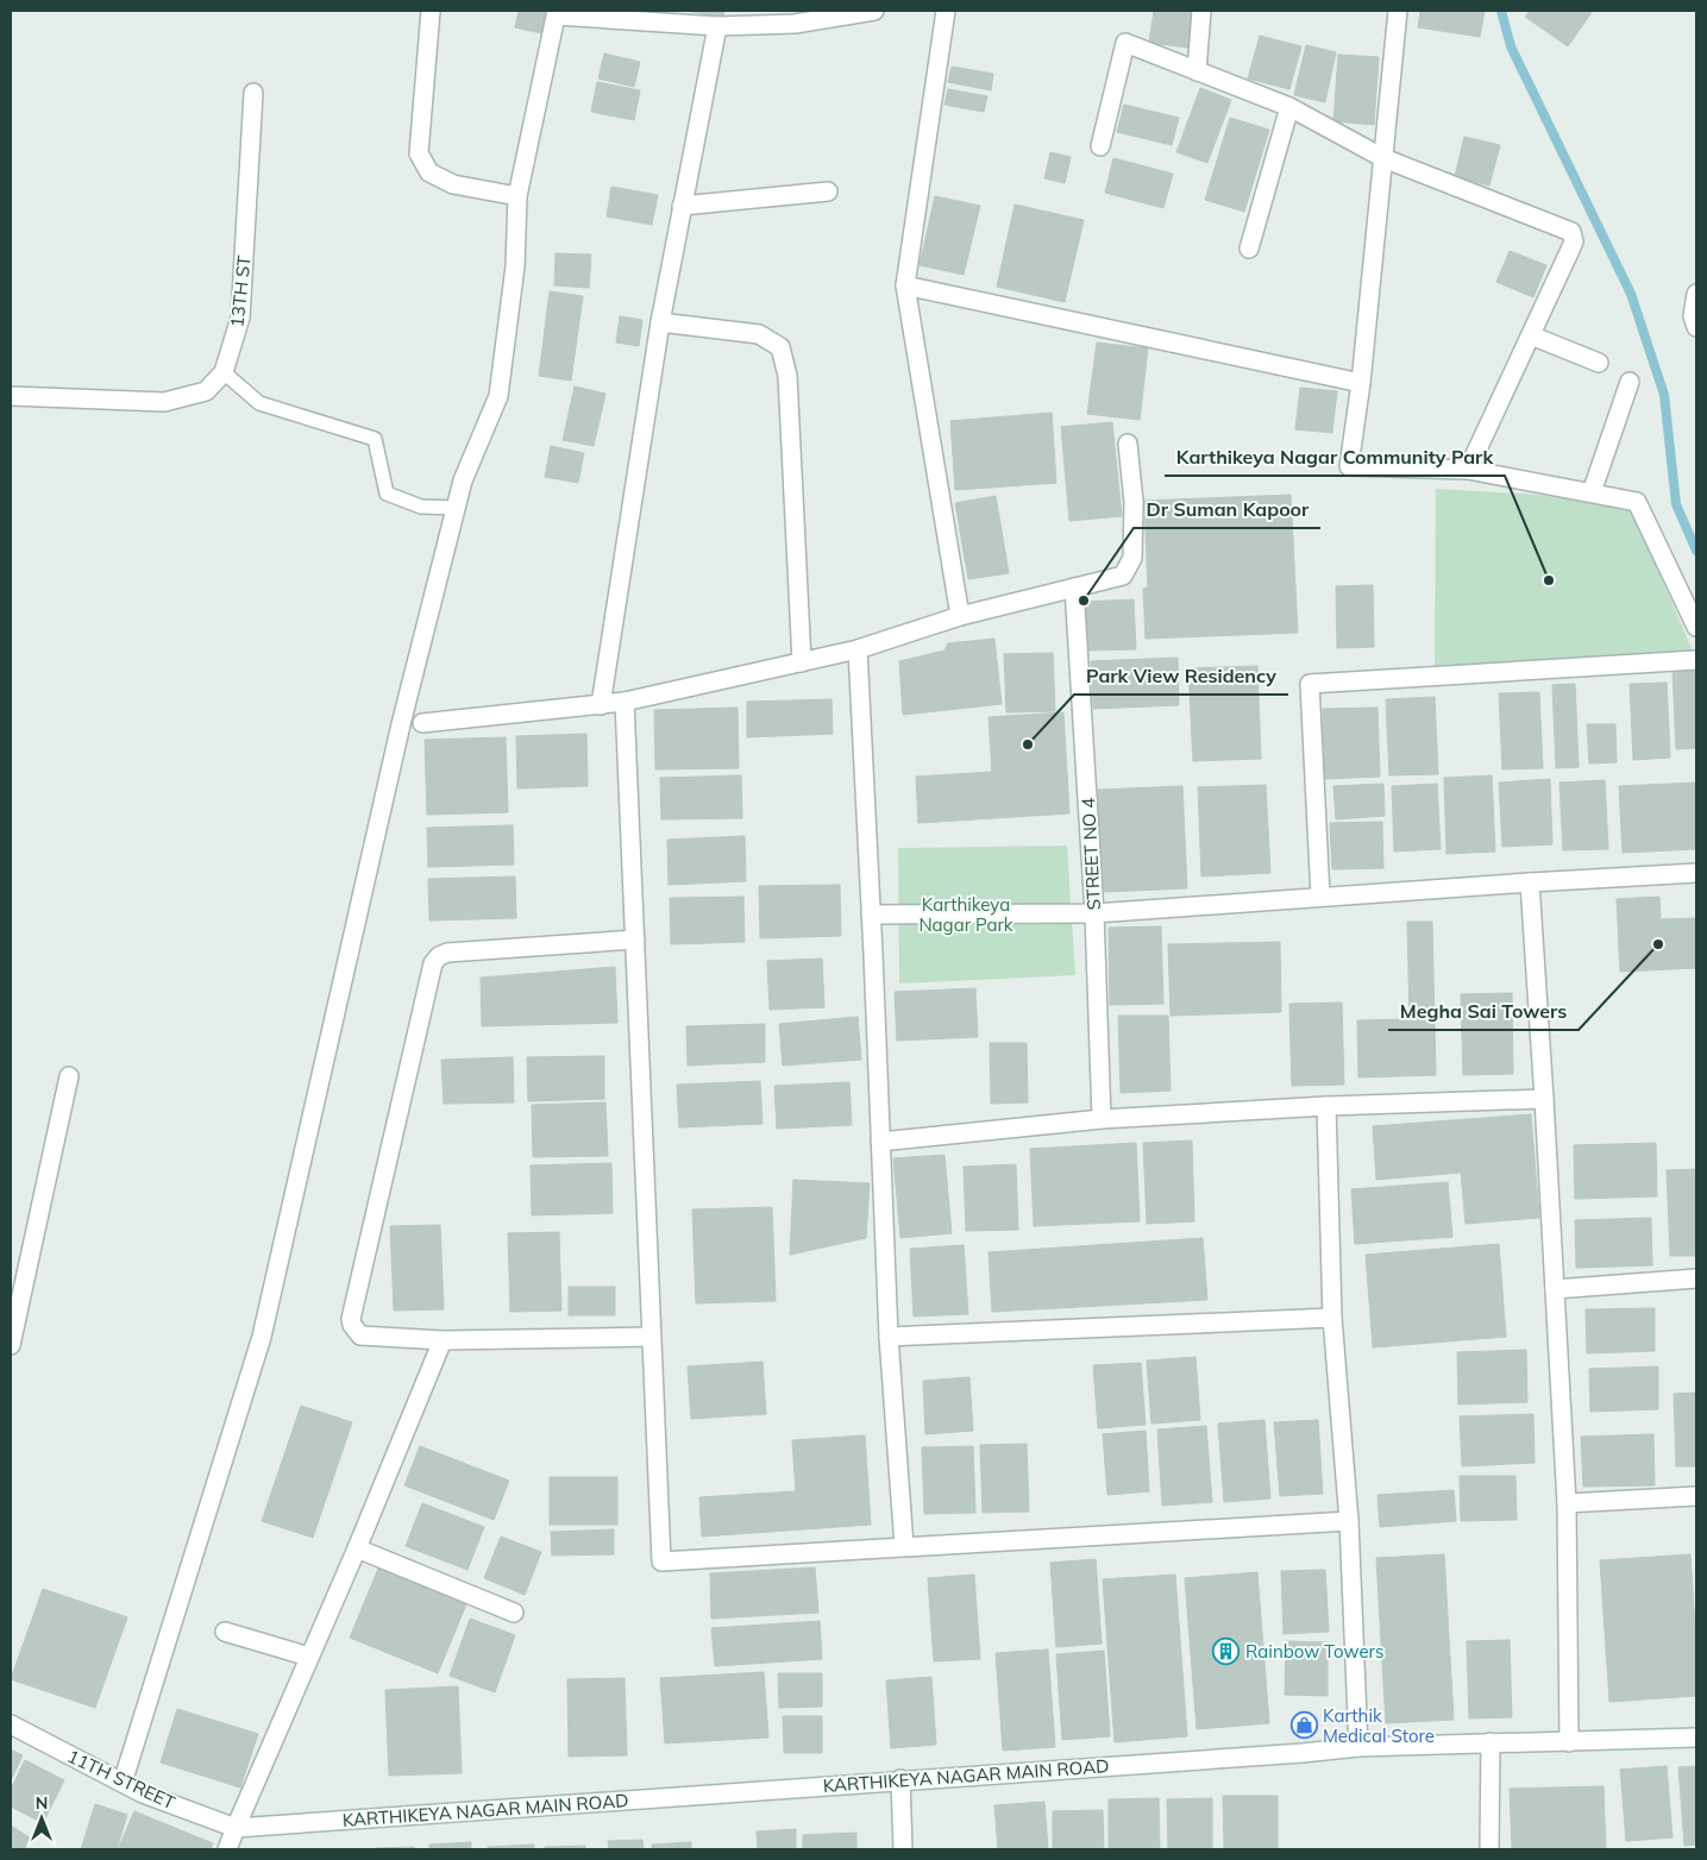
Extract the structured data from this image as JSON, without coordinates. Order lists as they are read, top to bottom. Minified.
{"streets":{"street":["13TH ST","STREET NO 4","KARTHIKEYA NAGAR MAIN ROAD","11TH STREET"]},"crossings":[["KARTHIKEYA NAGAR MAIN ROAD","11TH STREET"]],"parks":["Karthikeya Nagar Park"],"places":{"other":["Karthikeya Nagar Community Park","Dr Suman Kapoor","Park View Residency","Megha Sai Towers"],"building":["Rainbow Towers"],"shop":["Karthik Medical Store"]},"north":"top"}
